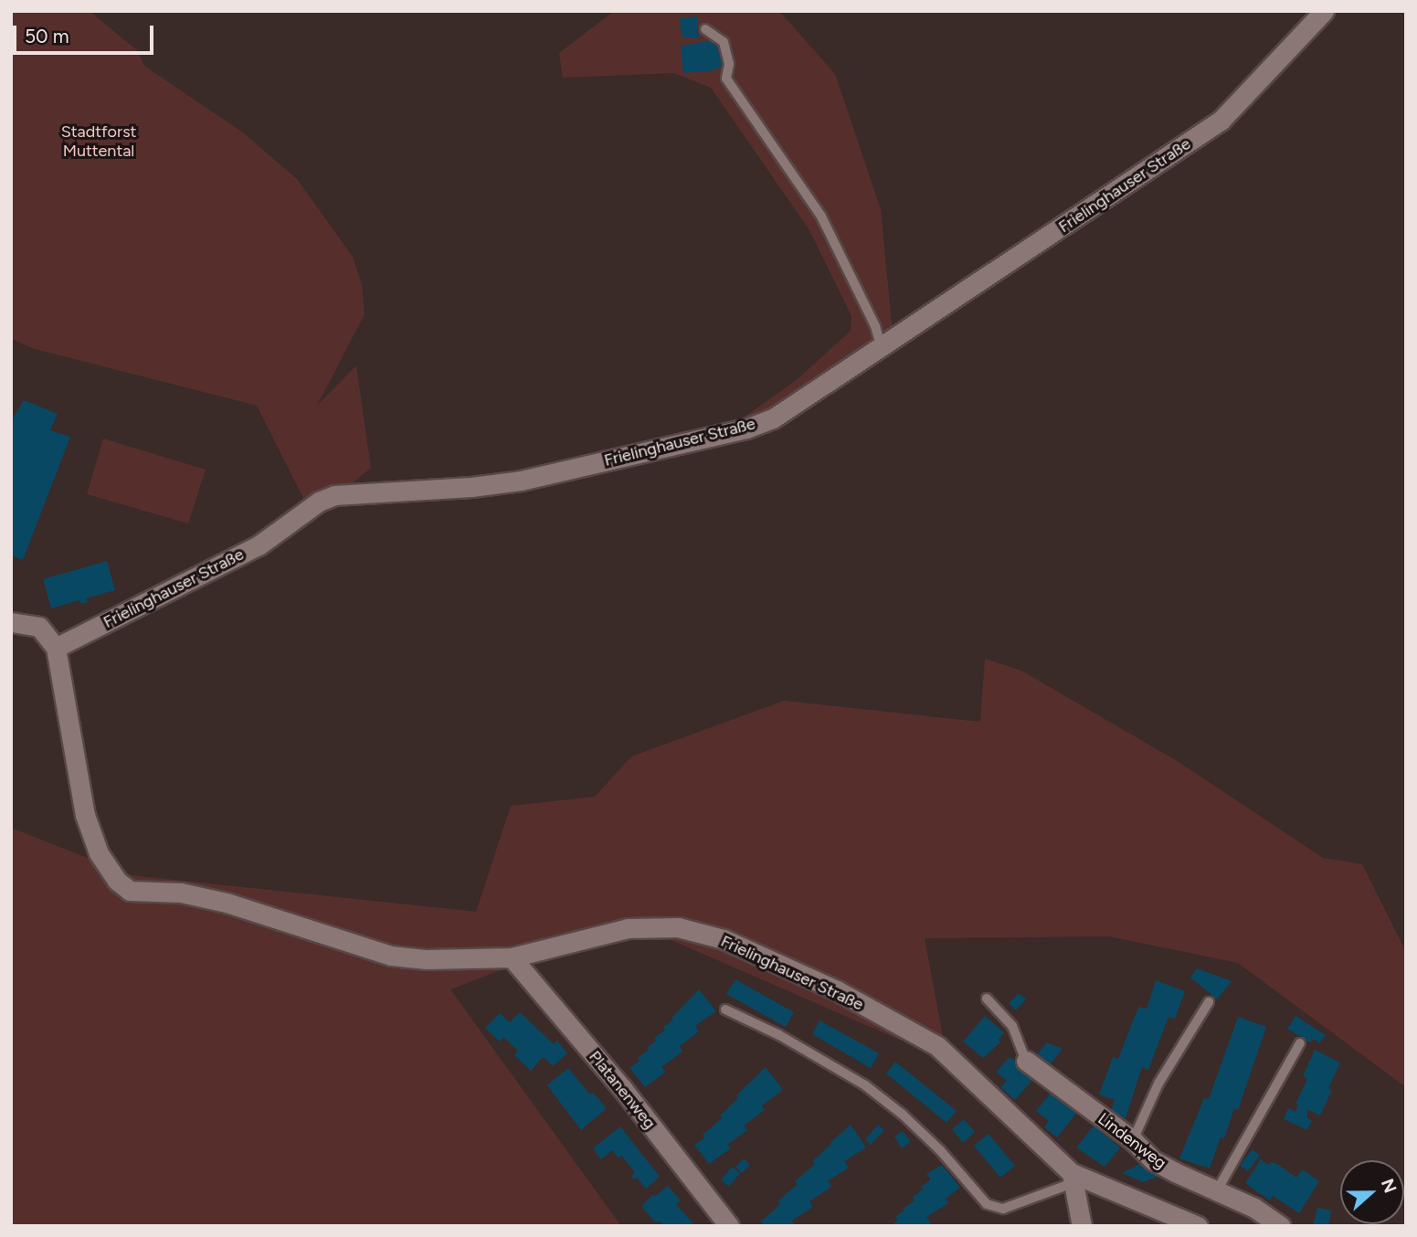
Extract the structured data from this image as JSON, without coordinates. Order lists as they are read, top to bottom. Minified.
{"streets":{"street":["Frielinghauser Straße","Platanenweg","Lindenweg"]},"crossings":[["Frielinghauser Straße","Platanenweg"]],"parks":["Stadtforst Muttental"],"scale_bar":"50 m","north":"right"}
